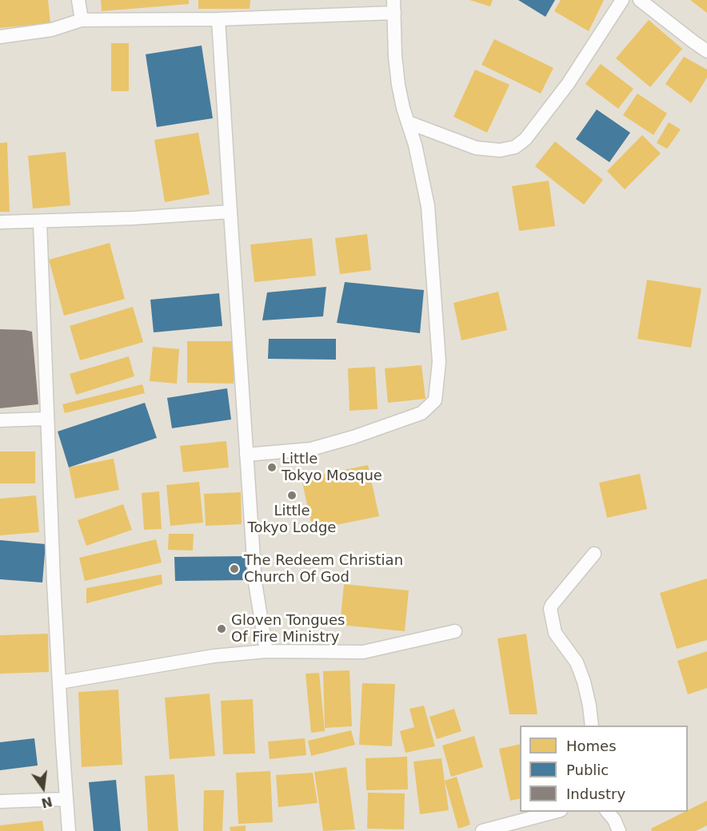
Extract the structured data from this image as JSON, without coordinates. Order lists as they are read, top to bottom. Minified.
{"places":["Little Tokyo Mosque","Little Tokyo Lodge","The Redeem Christian Church Of God","Gloven Tongues Of Fire Ministry"],"legend":["Homes","Public","Industry"],"north":"bottom"}
